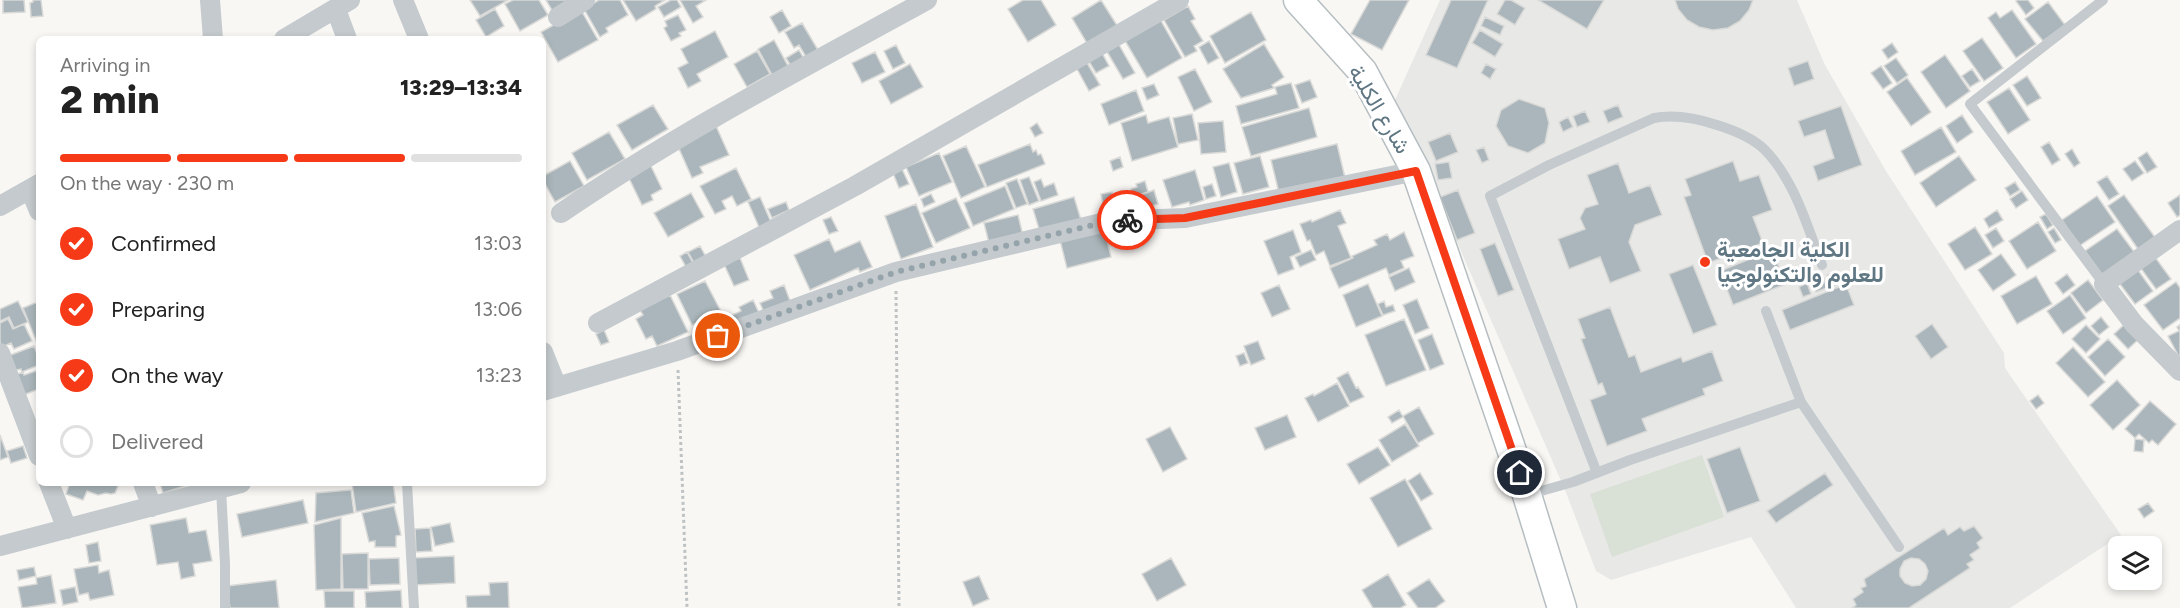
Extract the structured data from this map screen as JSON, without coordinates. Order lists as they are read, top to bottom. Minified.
{"streets":{"street":["شارع الكلية"]},"places":["الكلية الجامعية للعلوم والتكنولوجيا"],"page":{"heading":["2 min","Arriving in","13:29–13:34"],"bar":"On the way · 230 m","list":[["Confirmed","13:03"],["Preparing","13:06"],["On the way","13:23"],"Delivered"]}}
